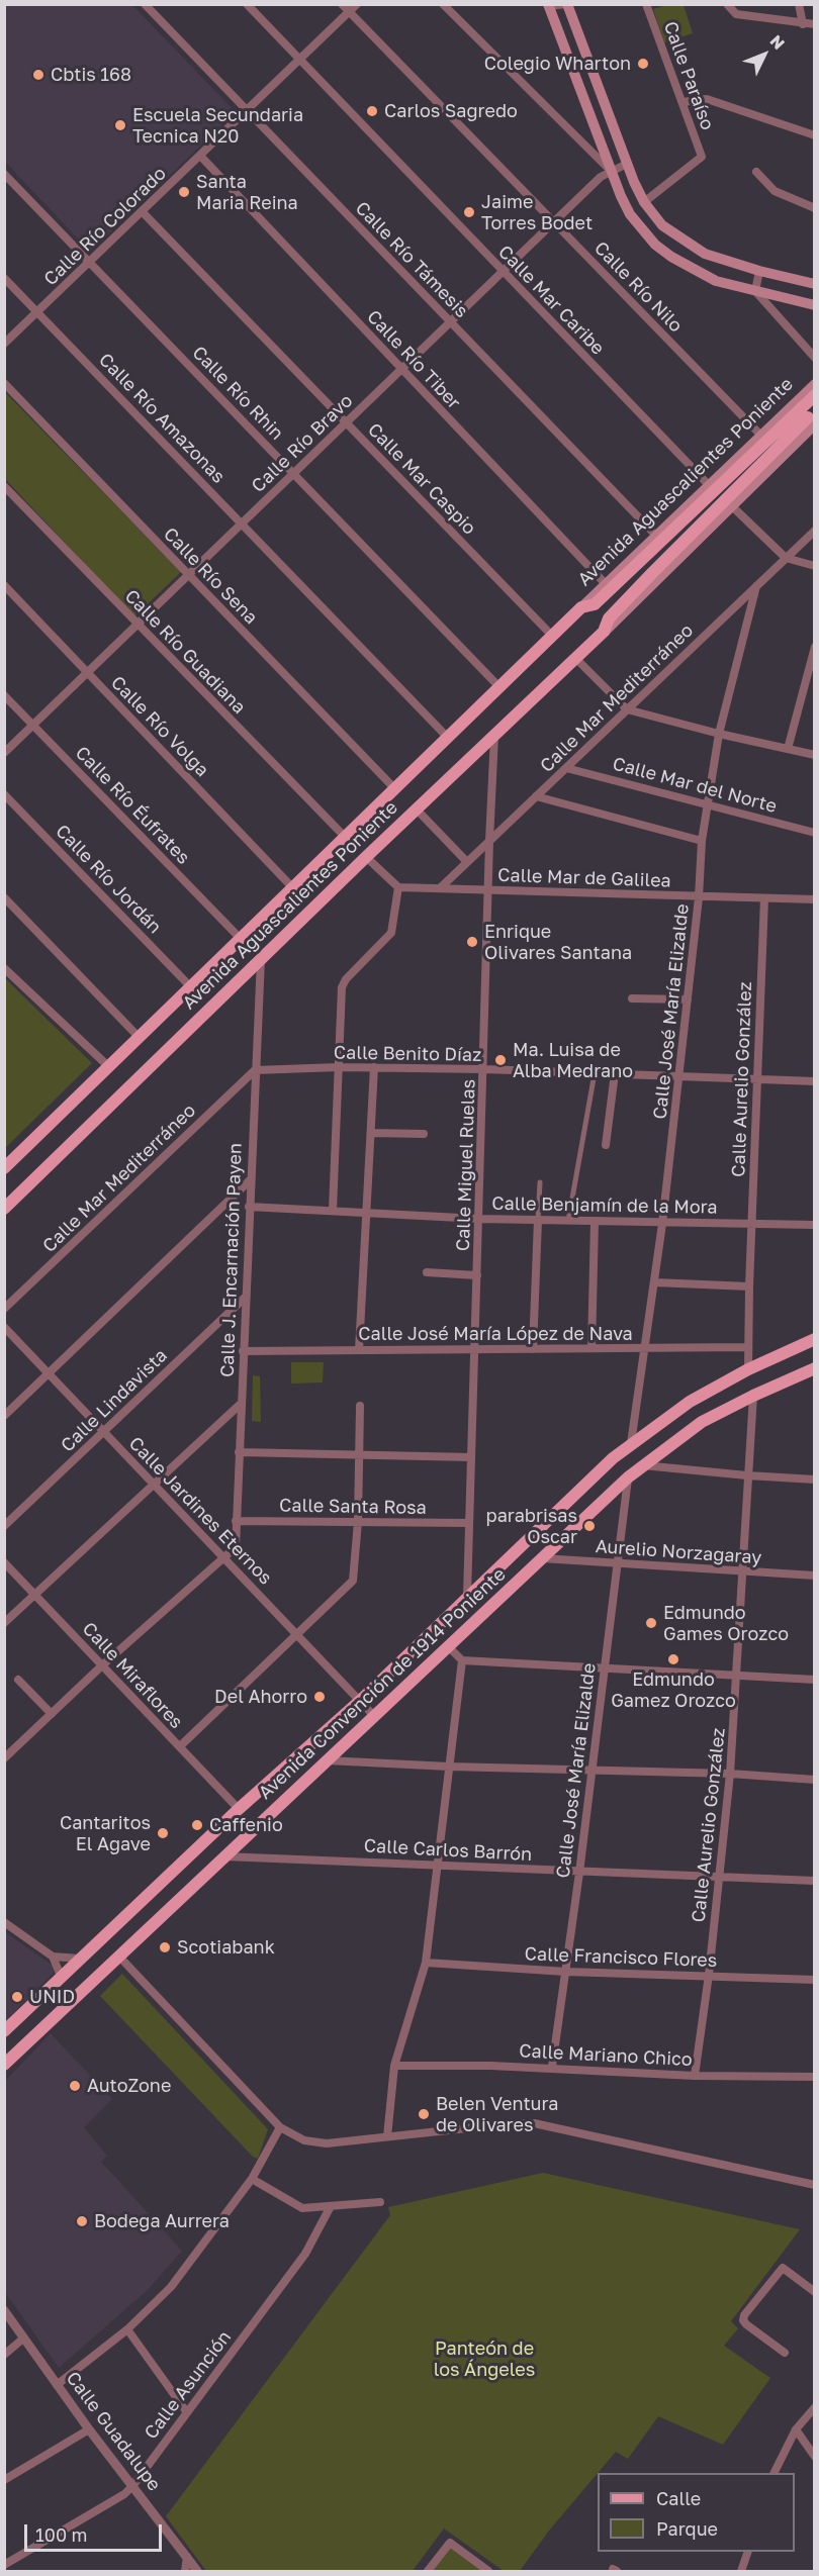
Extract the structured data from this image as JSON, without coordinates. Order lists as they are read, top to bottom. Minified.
{"streets":{"main road":["Avenida Aguascalientes Poniente","Avenida Convención de 1914 Poniente"],"street":["Calle Paraíso","Calle Río Colorado","Calle Río Támesis","Calle Río Nilo","Calle Mar Caribe","Calle Río Tiber","Calle Río Rhin","Calle Río Amazonas","Calle Río Bravo","Calle Mar Caspio","Calle Río Sena","Calle Río Guadiana","Calle Mar Mediterráneo","Calle Río Volga","Calle Mar del Norte","Calle Río Éufrates","Calle Mar de Galilea","Calle Río Jordán","Calle José María Elizalde","Calle Benito Díaz","Calle Aurelio González","Calle Miguel Ruelas","Calle Benjamín de la Mora","Calle J. Encarnación Payen","Calle José María López de Nava","Calle Lindavista","Calle Santa Rosa","Calle Jardines Eternos","Aurelio Norzagaray","Calle Miraflores","Calle Carlos Barrón","Calle Francisco Flores","Calle Mariano Chico","Calle Asunción","Calle Guadalupe"]},"crossings":[["Calle Río Colorado","Calle Río Támesis"],["Calle Río Colorado","Calle Río Nilo"],["Calle Río Colorado","Calle Mar Caribe"],["Calle Río Colorado","Calle Río Tiber"],["Calle Río Colorado","Calle Río Rhin"],["Calle Río Colorado","Calle Río Amazonas"],["Calle Río Colorado","Calle Mar Caspio"],["Calle Río Támesis","Calle Río Bravo"],["Calle Río Támesis","Avenida Aguascalientes Poniente"],["Calle Río Nilo","Calle Río Bravo"],["Calle Río Nilo","Avenida Aguascalientes Poniente"],["Calle Mar Caribe","Calle Río Bravo"],["Calle Mar Caribe","Avenida Aguascalientes Poniente"],["Calle Río Tiber","Calle Río Bravo"],["Calle Río Tiber","Avenida Aguascalientes Poniente"],["Calle Río Rhin","Calle Río Bravo"],["Calle Río Rhin","Avenida Aguascalientes Poniente"],["Calle Río Amazonas","Calle Río Bravo"],["Calle Río Amazonas","Avenida Aguascalientes Poniente"],["Calle Río Bravo","Calle Mar Caspio"],["Calle Río Bravo","Calle Río Sena"],["Calle Río Bravo","Calle Río Guadiana"],["Calle Río Bravo","Calle Río Volga"],["Calle Río Bravo","Calle Río Éufrates"],["Calle Mar Caspio","Avenida Aguascalientes Poniente"],["Avenida Aguascalientes Poniente","Calle Río Sena"],["Avenida Aguascalientes Poniente","Calle Río Guadiana"],["Avenida Aguascalientes Poniente","Calle Río Volga"],["Avenida Aguascalientes Poniente","Calle Río Éufrates"],["Avenida Aguascalientes Poniente","Calle Río Jordán"],["Avenida Aguascalientes Poniente","Calle Miguel Ruelas"],["Avenida Aguascalientes Poniente","Calle J. Encarnación Payen"],["Calle Mar Mediterráneo","Calle Mar del Norte"],["Calle Mar Mediterráneo","Calle Mar de Galilea"],["Calle Mar Mediterráneo","Calle José María Elizalde"],["Calle Mar Mediterráneo","Calle Benito Díaz"],["Calle Mar Mediterráneo","Calle Miguel Ruelas"],["Calle Mar Mediterráneo","Calle J. Encarnación Payen"],["Calle Mar del Norte","Calle José María Elizalde"],["Calle Mar de Galilea","Calle José María Elizalde"],["Calle Mar de Galilea","Calle Aurelio González"],["Calle Mar de Galilea","Calle Miguel Ruelas"],["Calle José María Elizalde","Calle Benito Díaz"],["Calle José María Elizalde","Calle Benjamín de la Mora"],["Calle José María Elizalde","Calle José María López de Nava"],["Calle José María Elizalde","Aurelio Norzagaray"],["Calle José María Elizalde","Avenida Convención de 1914 Poniente"],["Calle José María Elizalde","Calle Carlos Barrón"],["Calle José María Elizalde","Calle Francisco Flores"],["Calle José María Elizalde","Calle Mariano Chico"],["Calle Benito Díaz","Calle Aurelio González"],["Calle Benito Díaz","Calle Miguel Ruelas"],["Calle Benito Díaz","Calle J. Encarnación Payen"],["Calle Aurelio González","Calle Benjamín de la Mora"],["Calle Aurelio González","Calle José María López de Nava"],["Calle Aurelio González","Aurelio Norzagaray"],["Calle Aurelio González","Avenida Convención de 1914 Poniente"],["Calle Aurelio González","Calle Carlos Barrón"],["Calle Aurelio González","Calle Francisco Flores"],["Calle Aurelio González","Calle Mariano Chico"],["Calle Miguel Ruelas","Calle Benjamín de la Mora"],["Calle Miguel Ruelas","Calle José María López de Nava"],["Calle Miguel Ruelas","Calle Santa Rosa"],["Calle Miguel Ruelas","Avenida Convención de 1914 Poniente"],["Calle Benjamín de la Mora","Calle J. Encarnación Payen"],["Calle J. Encarnación Payen","Calle José María López de Nava"],["Calle J. Encarnación Payen","Calle Lindavista"],["Calle J. Encarnación Payen","Calle Santa Rosa"],["Calle J. Encarnación Payen","Calle Jardines Eternos"],["Calle Lindavista","Calle Jardines Eternos"],["Calle Jardines Eternos","Avenida Convención de 1914 Poniente"],["Aurelio Norzagaray","Avenida Convención de 1914 Poniente"],["Calle Miraflores","Avenida Convención de 1914 Poniente"],["Avenida Convención de 1914 Poniente","Calle Carlos Barrón"],["Calle Asunción","Calle Guadalupe"]],"parks":["Panteón de los Ángeles"],"places":["Colegio Wharton","Cbtis 168","Carlos Sagredo","Escuela Secundaria Tecnica N20","Santa Maria Reina","Jaime Torres Bodet","Enrique Olivares Santana","Ma. Luisa de Alba Medrano","parabrisas Oscar","Edmundo Games Orozco","Edmundo Gamez Orozco","Del Ahorro","Caffenio","Cantaritos El Agave","Scotiabank","UNID","AutoZone","Belen Ventura de Olivares","Bodega Aurrera"],"legend":["Calle","Parque"],"scale_bar":"100 m","north":"top right"}
